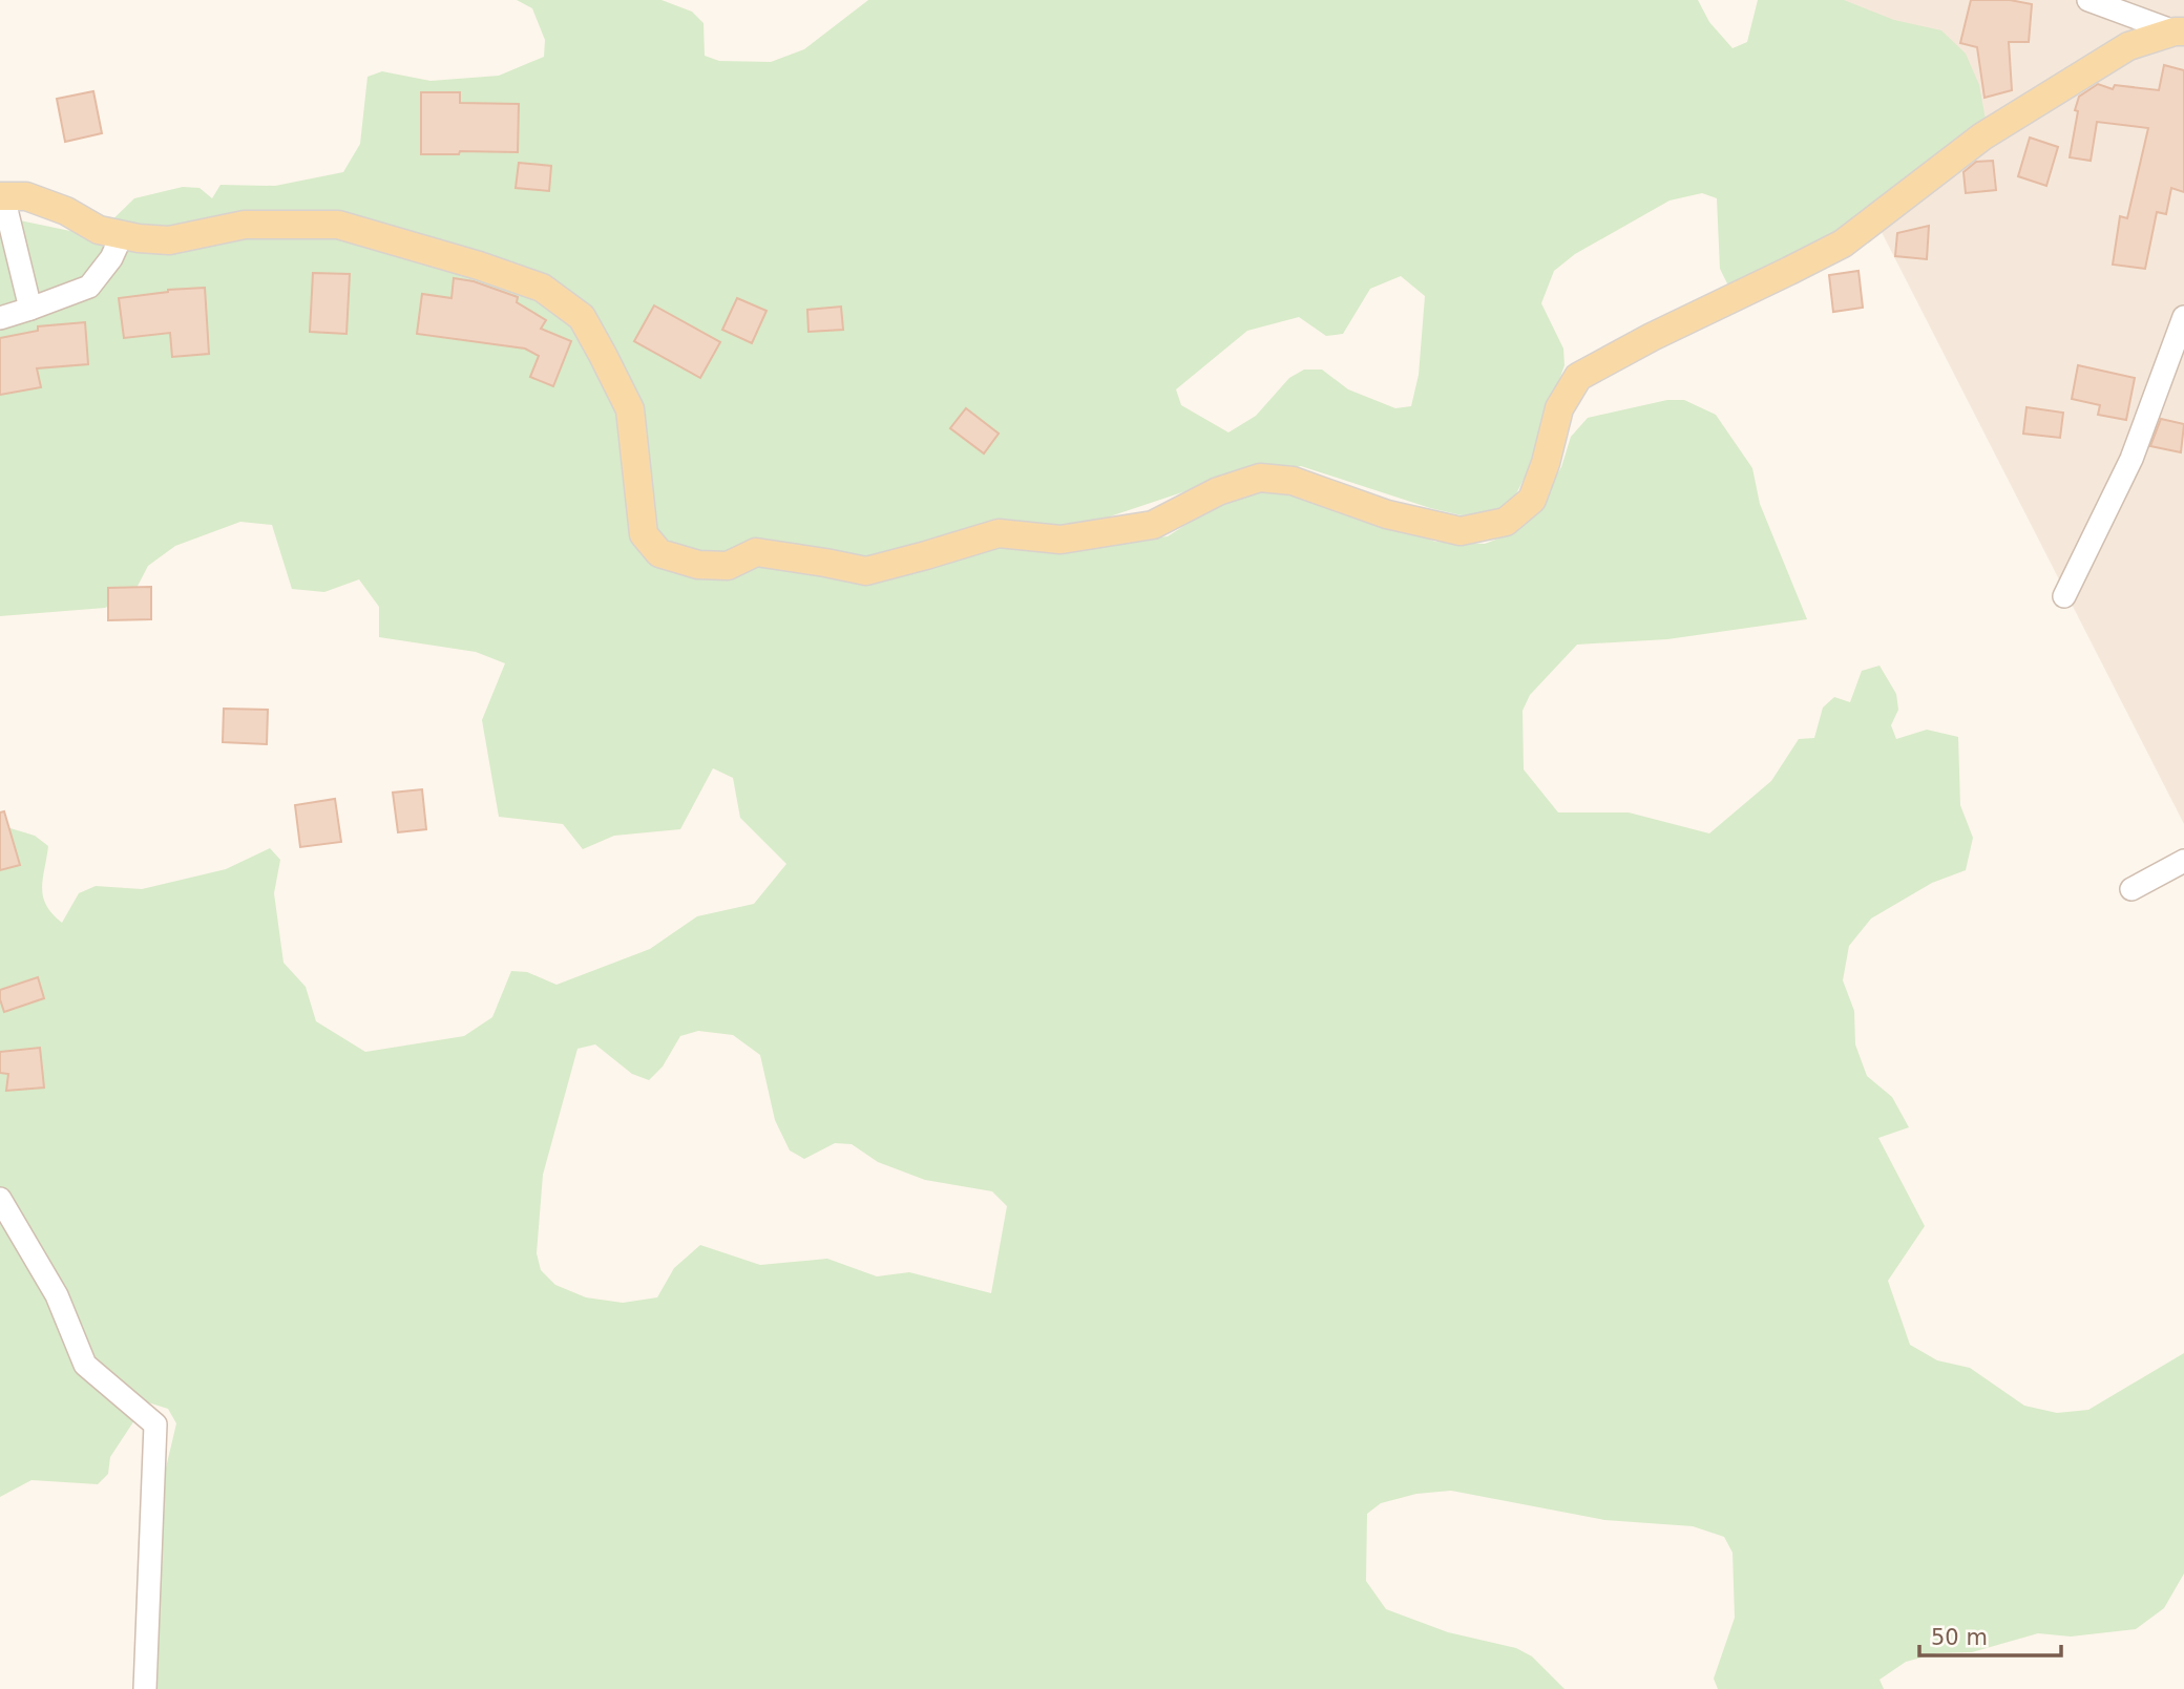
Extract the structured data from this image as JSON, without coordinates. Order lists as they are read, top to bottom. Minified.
{"scale_bar":"50 m"}
